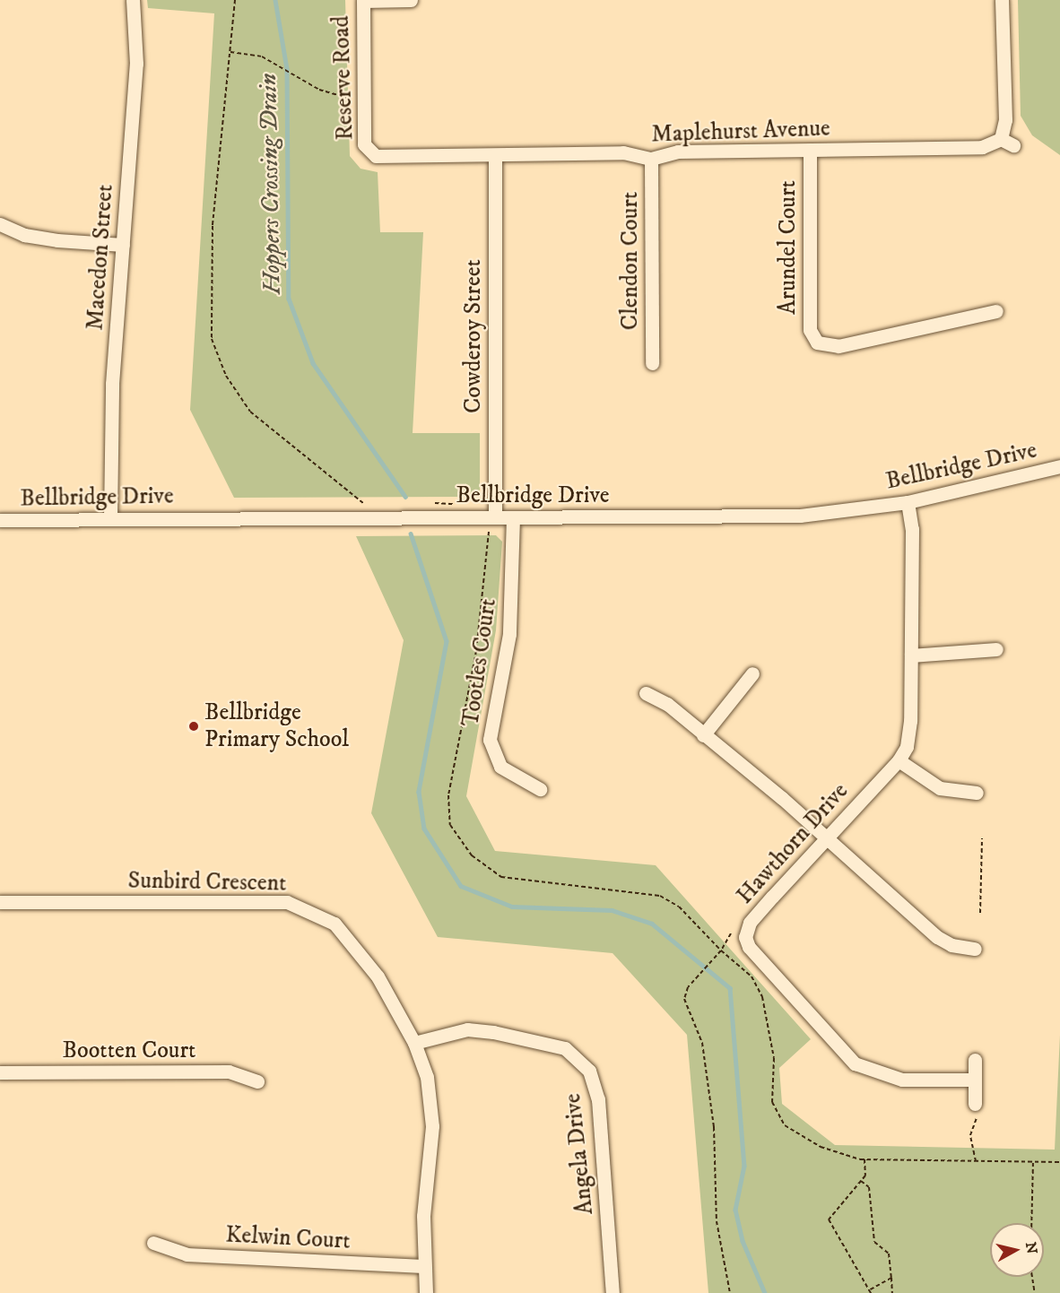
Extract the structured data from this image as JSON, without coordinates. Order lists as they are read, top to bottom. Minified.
{"streets":{"street":["Reserve Road","Maplehurst Avenue","Arundel Court","Macedon Street","Clendon Court","Cowderoy Street","Bellbridge Drive","Tootles Court","Hawthorn Drive","Sunbird Crescent","Bootten Court","Angela Drive","Kelwin Court"]},"crossings":[["Reserve Road","Maplehurst Avenue"],["Maplehurst Avenue","Arundel Court"],["Maplehurst Avenue","Clendon Court"],["Maplehurst Avenue","Cowderoy Street"],["Macedon Street","Bellbridge Drive"],["Cowderoy Street","Bellbridge Drive"],["Bellbridge Drive","Tootles Court"],["Bellbridge Drive","Hawthorn Drive"],["Sunbird Crescent","Angela Drive"],["Sunbird Crescent","Kelwin Court"]],"water":["Hoppers Crossing Drain"],"places":["Bellbridge Primary School"],"north":"right"}
